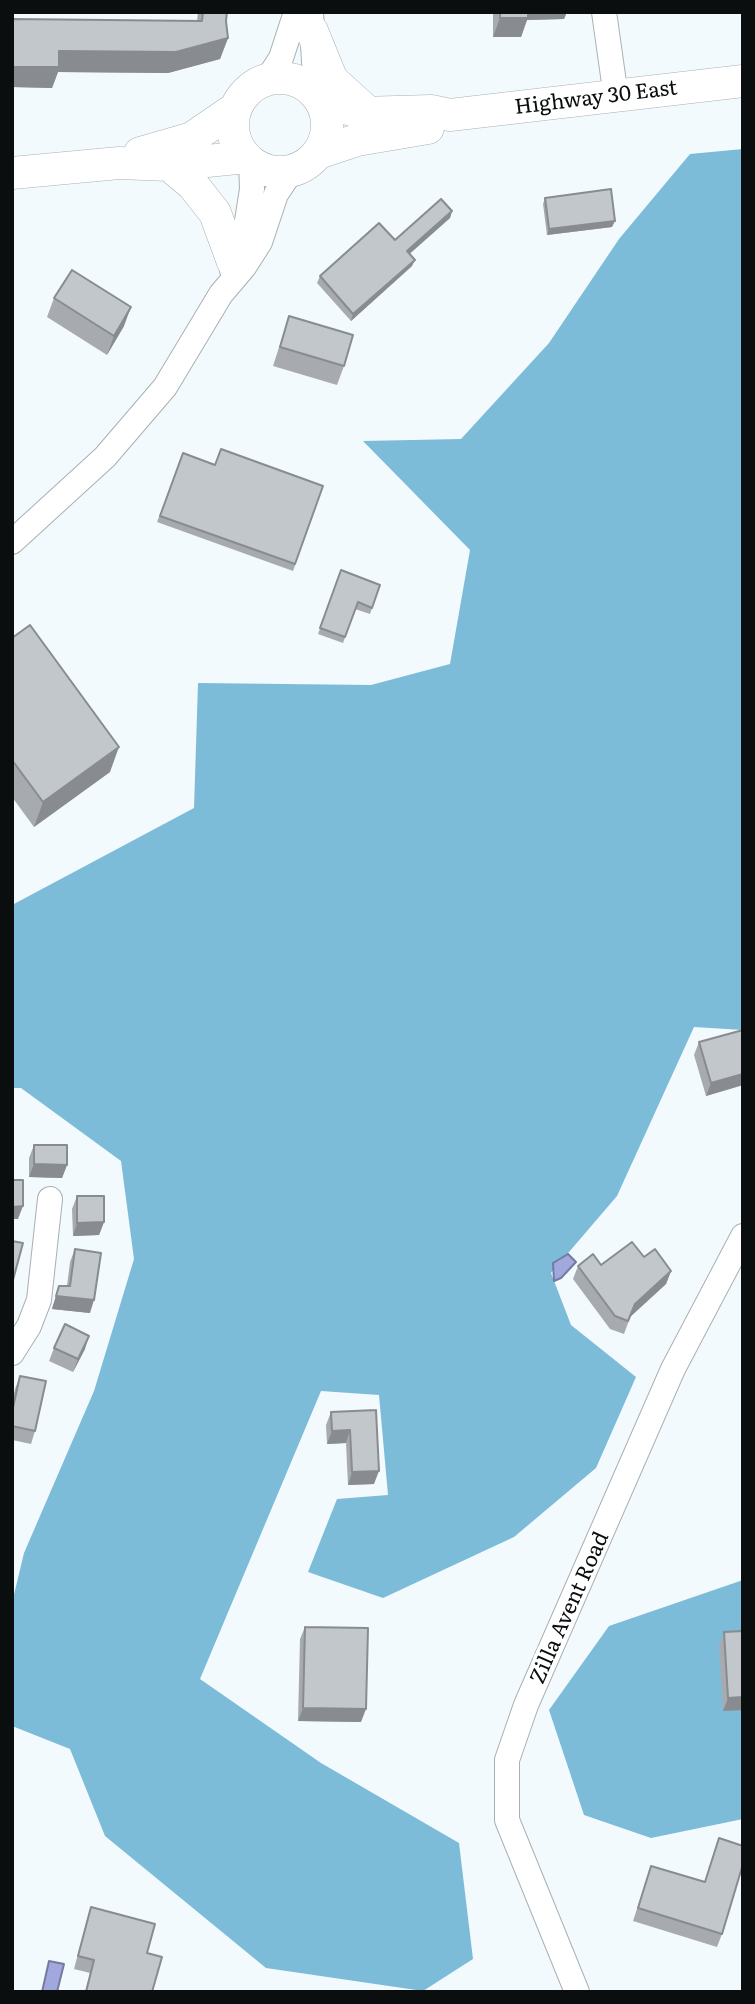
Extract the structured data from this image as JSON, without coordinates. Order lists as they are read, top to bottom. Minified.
{"streets":{"main road":["Highway 30 East"],"street":["Zilla Avent Road"]}}
